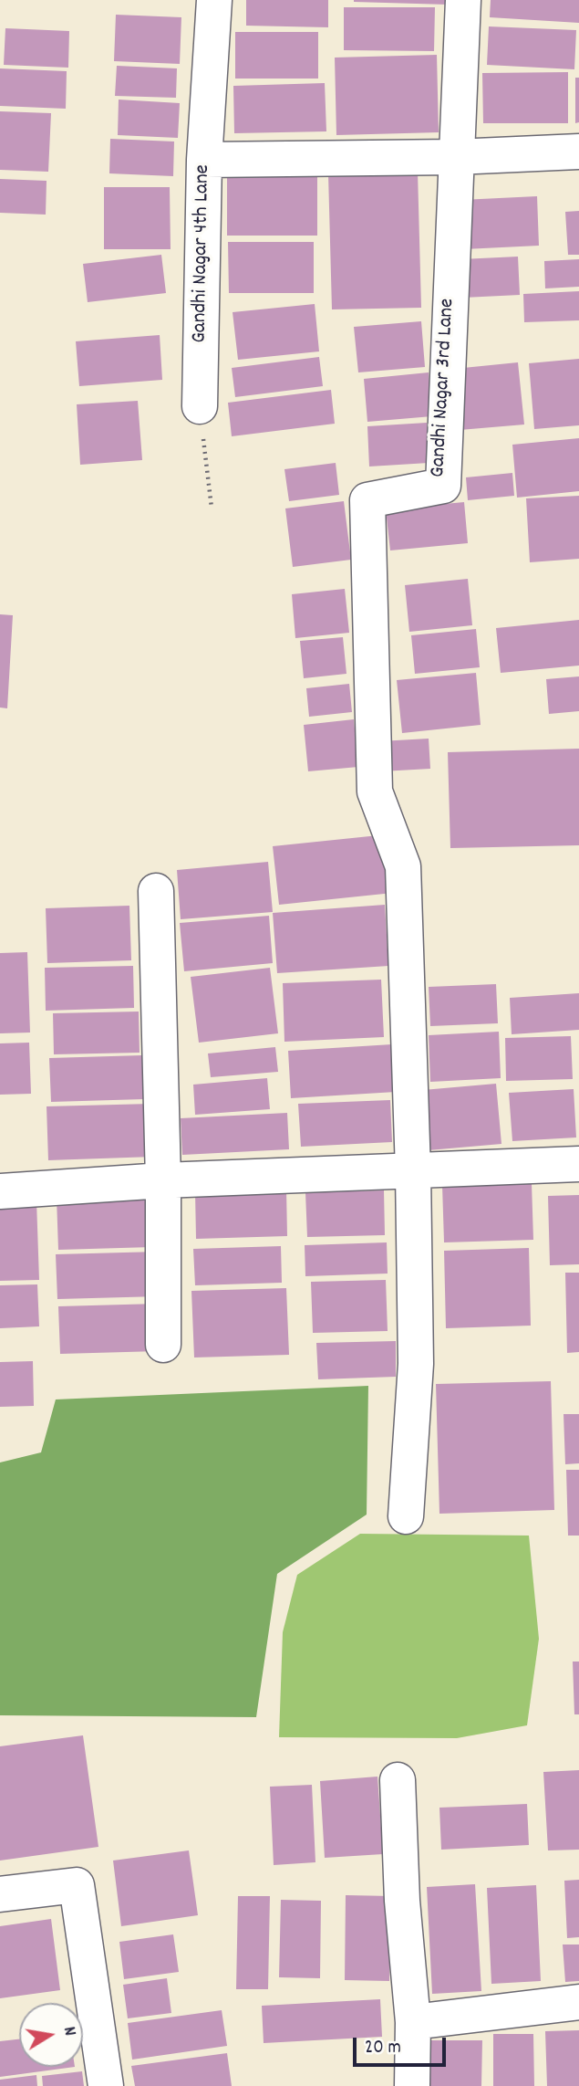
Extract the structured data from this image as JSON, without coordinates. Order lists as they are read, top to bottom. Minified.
{"streets":{"street":["Gandhi Nagar 4th Lane","Gandhi Nagar 3rd Lane"]},"scale_bar":"20 m","north":"right"}
